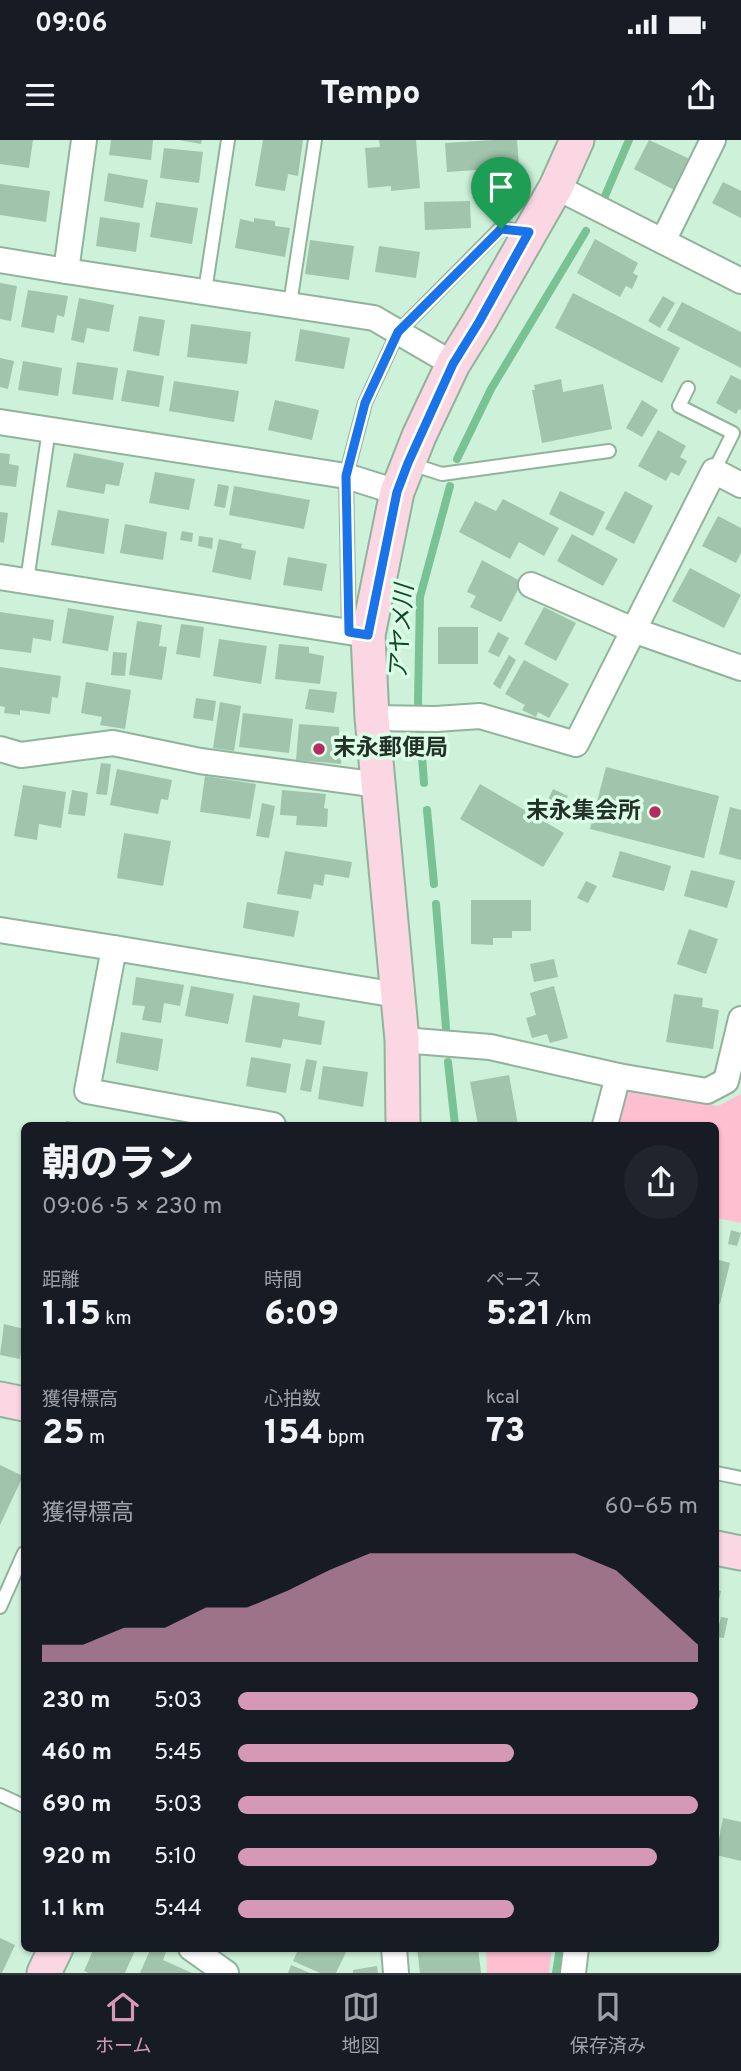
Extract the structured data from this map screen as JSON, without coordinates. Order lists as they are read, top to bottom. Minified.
{"water":["アヤメ川"],"places":["末永郵便局","末永集会所"],"page":{"status":"09:06","header":"Tempo","heading":["朝のラン","09:06 · 5 × 230 m"],"stats":[["距離","1.15 km"],["時間","6:09"],["ペース","5:21 /km"],["獲得標高","25 m"],["心拍数","154 bpm"],["kcal","73"]],"chart":["獲得標高","60–65 m"],"list":[{"name":"230 m","note":"5:03"},{"name":"460 m","note":"5:45"},{"name":"690 m","note":"5:03"},{"name":"920 m","note":"5:10"},{"name":"1.1 km","note":"5:44"}],"tabs":["ホーム","地図","保存済み"]}}
